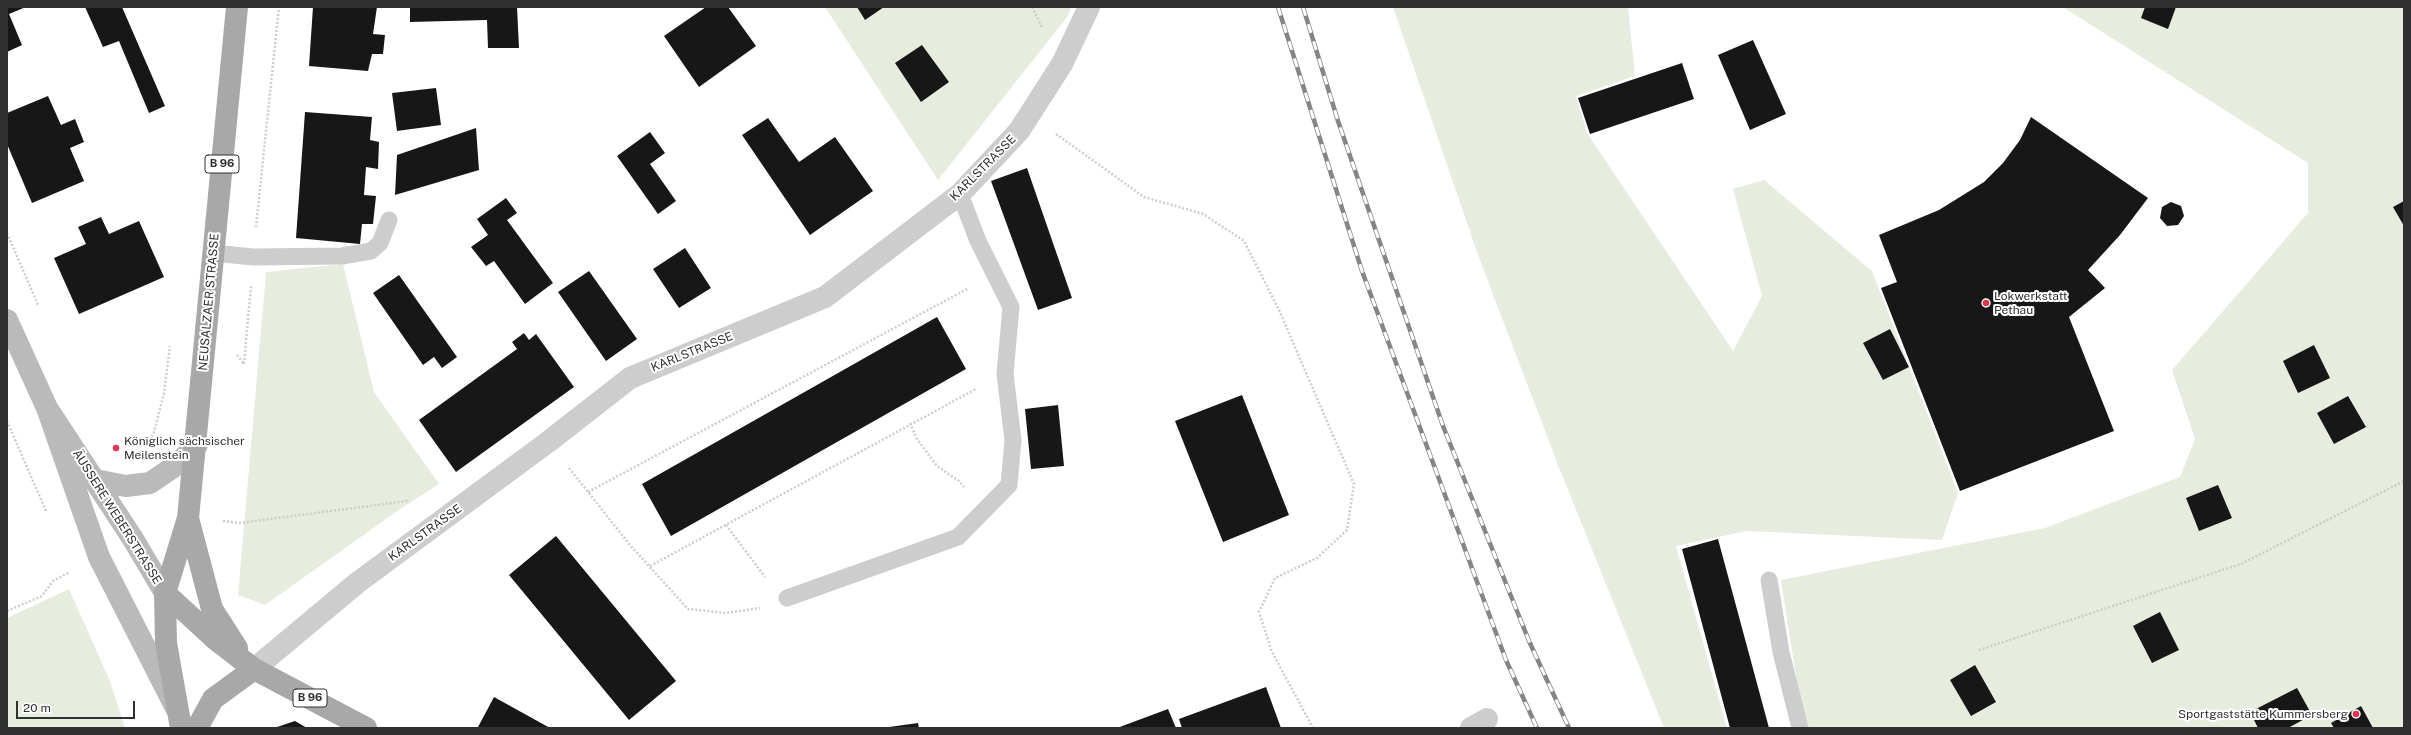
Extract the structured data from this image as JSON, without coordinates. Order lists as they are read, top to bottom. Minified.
{"streets":{"main road":["B 96","NEUSALZAER STRASSE","ÄUSSERE WEBERSTRASSE"],"street":["KARLSTRASSE"]},"crossings":[["B 96","KARLSTRASSE"],["B 96","NEUSALZAER STRASSE"],["B 96","ÄUSSERE WEBERSTRASSE"],["NEUSALZAER STRASSE","ÄUSSERE WEBERSTRASSE"]],"places":["Lokwerkstatt Pethau","Königlich sächsischer Meilenstein","Sportgaststätte Kummersberg"],"scale_bar":"20 m"}
